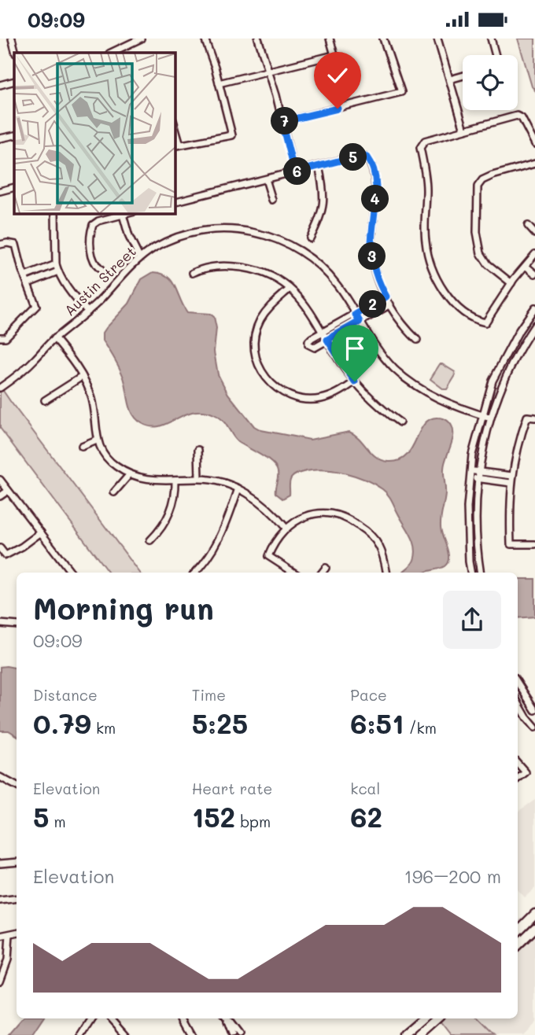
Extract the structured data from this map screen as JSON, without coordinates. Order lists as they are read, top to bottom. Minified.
{"streets":{"street":["Austin Street"]},"page":{"status":"09:09","pins":["7","5","6","4","3","2"],"heading":["Morning run","09:09"],"stats":[["Distance","0.79 km"],["Time","5:25"],["Pace","6:51 /km"],["Elevation","5 m"],["Heart rate","152 bpm"],["kcal","62"]],"chart":["Elevation","196–200 m"]}}
